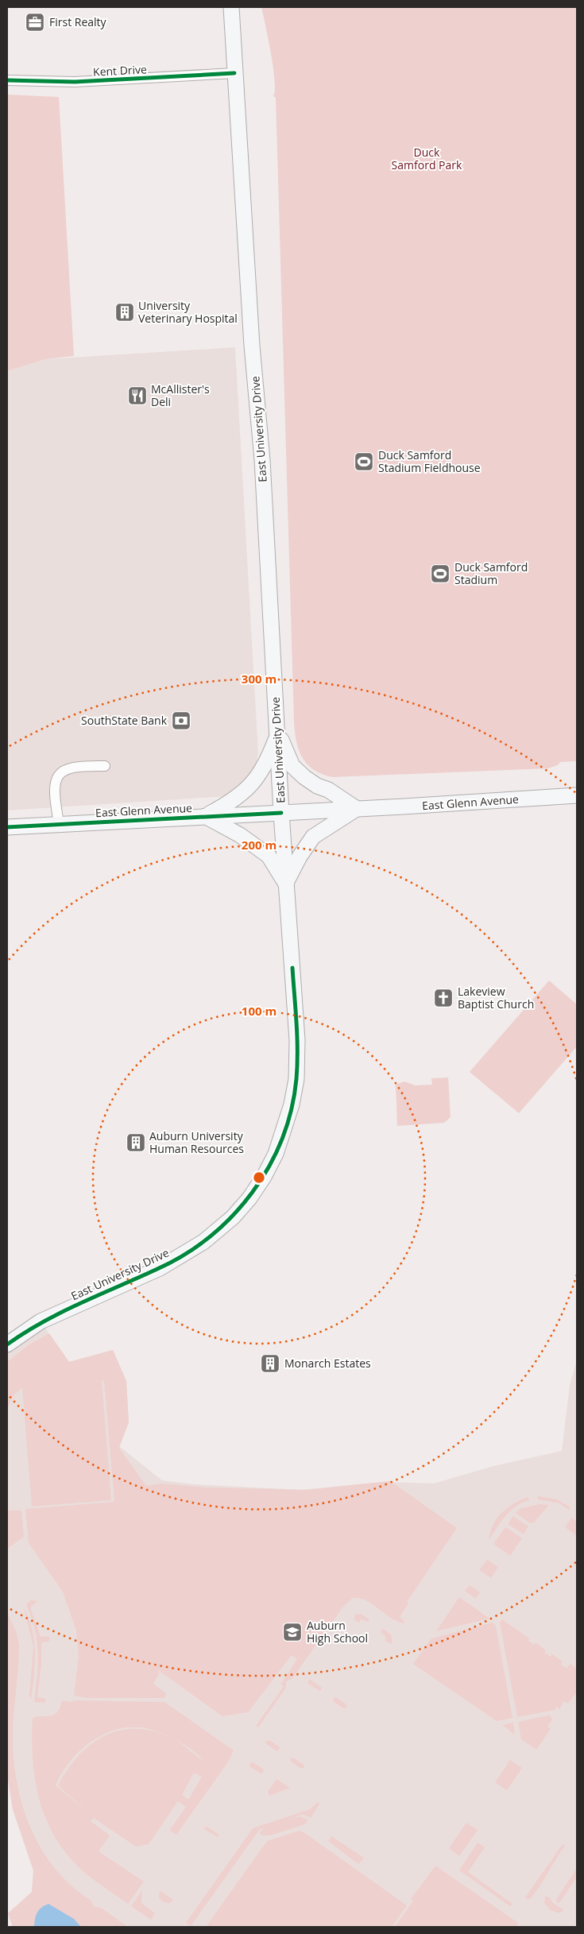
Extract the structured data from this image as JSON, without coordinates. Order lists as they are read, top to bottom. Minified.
{"streets":{"main road":["East University Drive","East Glenn Avenue"],"street":["Kent Drive"]},"crossings":[["Kent Drive","East University Drive"],["East University Drive","East Glenn Avenue"]],"parks":["Duck Samford Park"],"places":{"office":["First Realty"],"building":["University Veterinary Hospital","Auburn University Human Resources","Monarch Estates"],"restaurant":["McAllister's Deli"],"sports":["Duck Samford Stadium Fieldhouse","Duck Samford Stadium"],"bank":["SouthState Bank"],"church":["Lakeview Baptist Church"],"school or university":["Auburn High School"]},"rings":["300 m","200 m","100 m"]}
